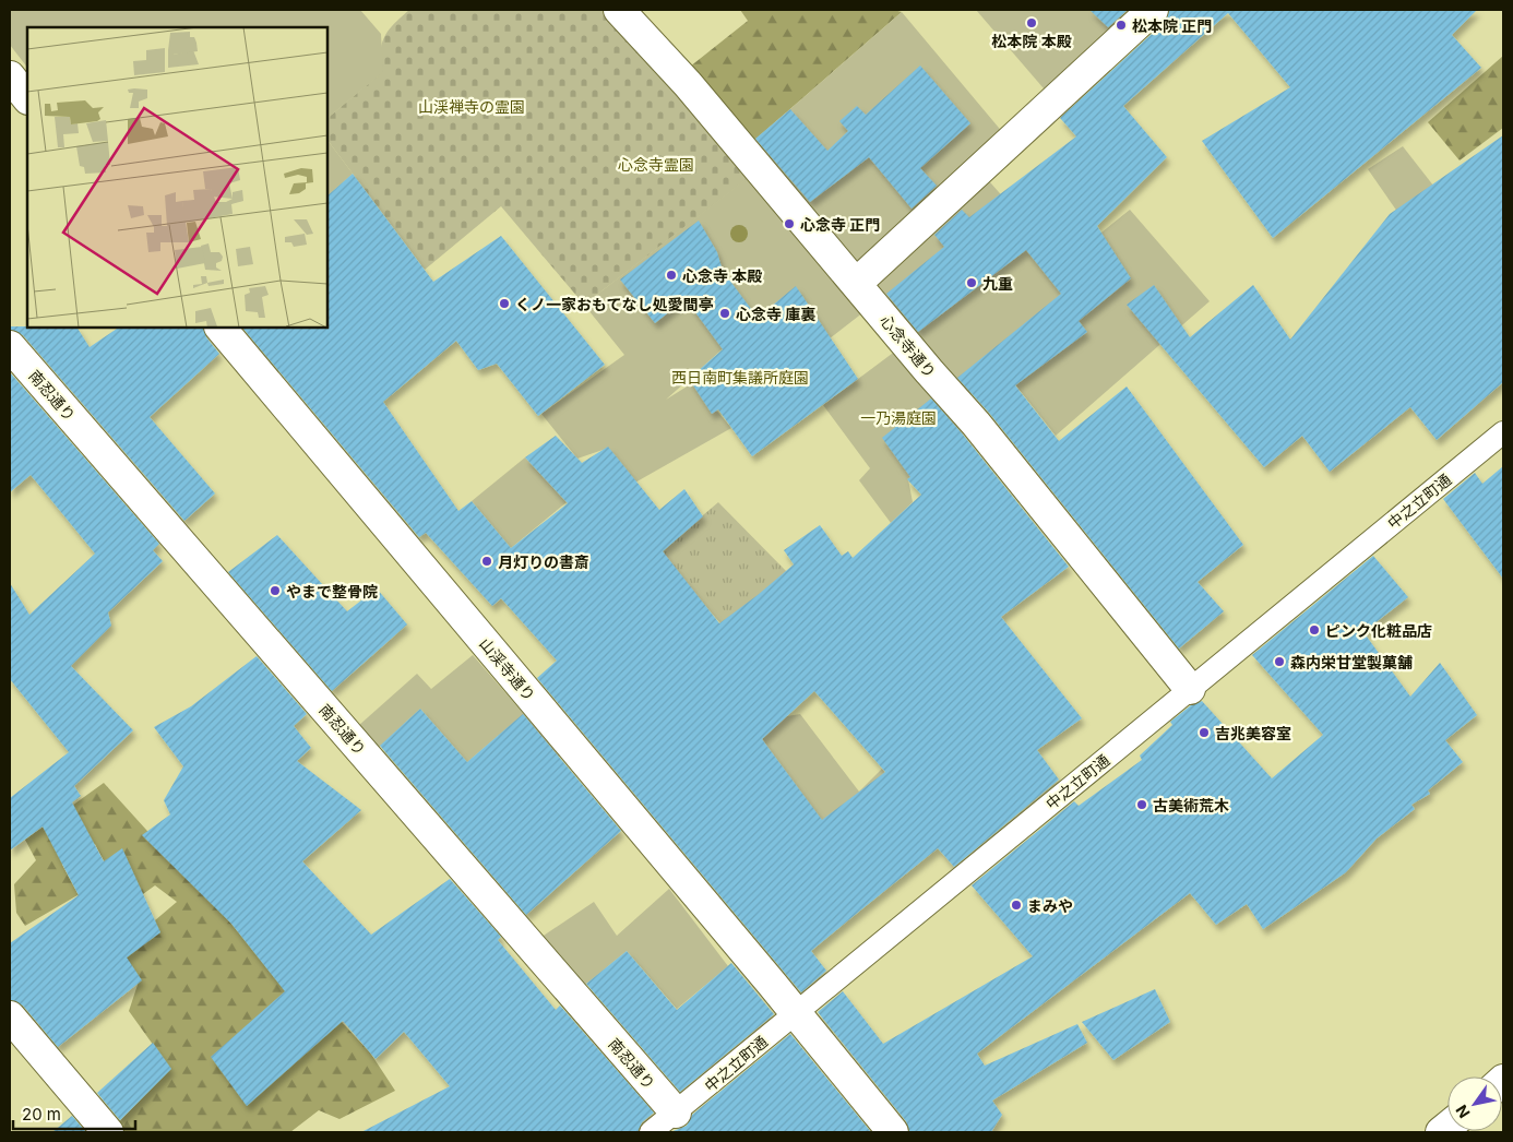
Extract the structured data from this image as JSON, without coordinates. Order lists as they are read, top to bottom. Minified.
{"streets":{"street":["心念寺通り","南忍通り","山渓寺通り"],"lane":["中之立町通"]},"crossings":[["心念寺通り","中之立町通"],["南忍通り","中之立町通"],["中之立町通","山渓寺通り"]],"parks":["山渓禅寺の霊園","心念寺霊園","西日南町集議所庭園","一乃湯庭園"],"places":["松本院 本殿","松本院 正門","心念寺 正門","心念寺 本殿","九重","くノ一家おもてなし処愛間亭","心念寺 庫裏","月灯りの書斎","やまで整骨院","ピンク化粧品店","森内栄甘堂製菓舗","吉兆美容室","古美術荒木","まみや"],"scale_bar":"20 m","north":"bottom left"}
